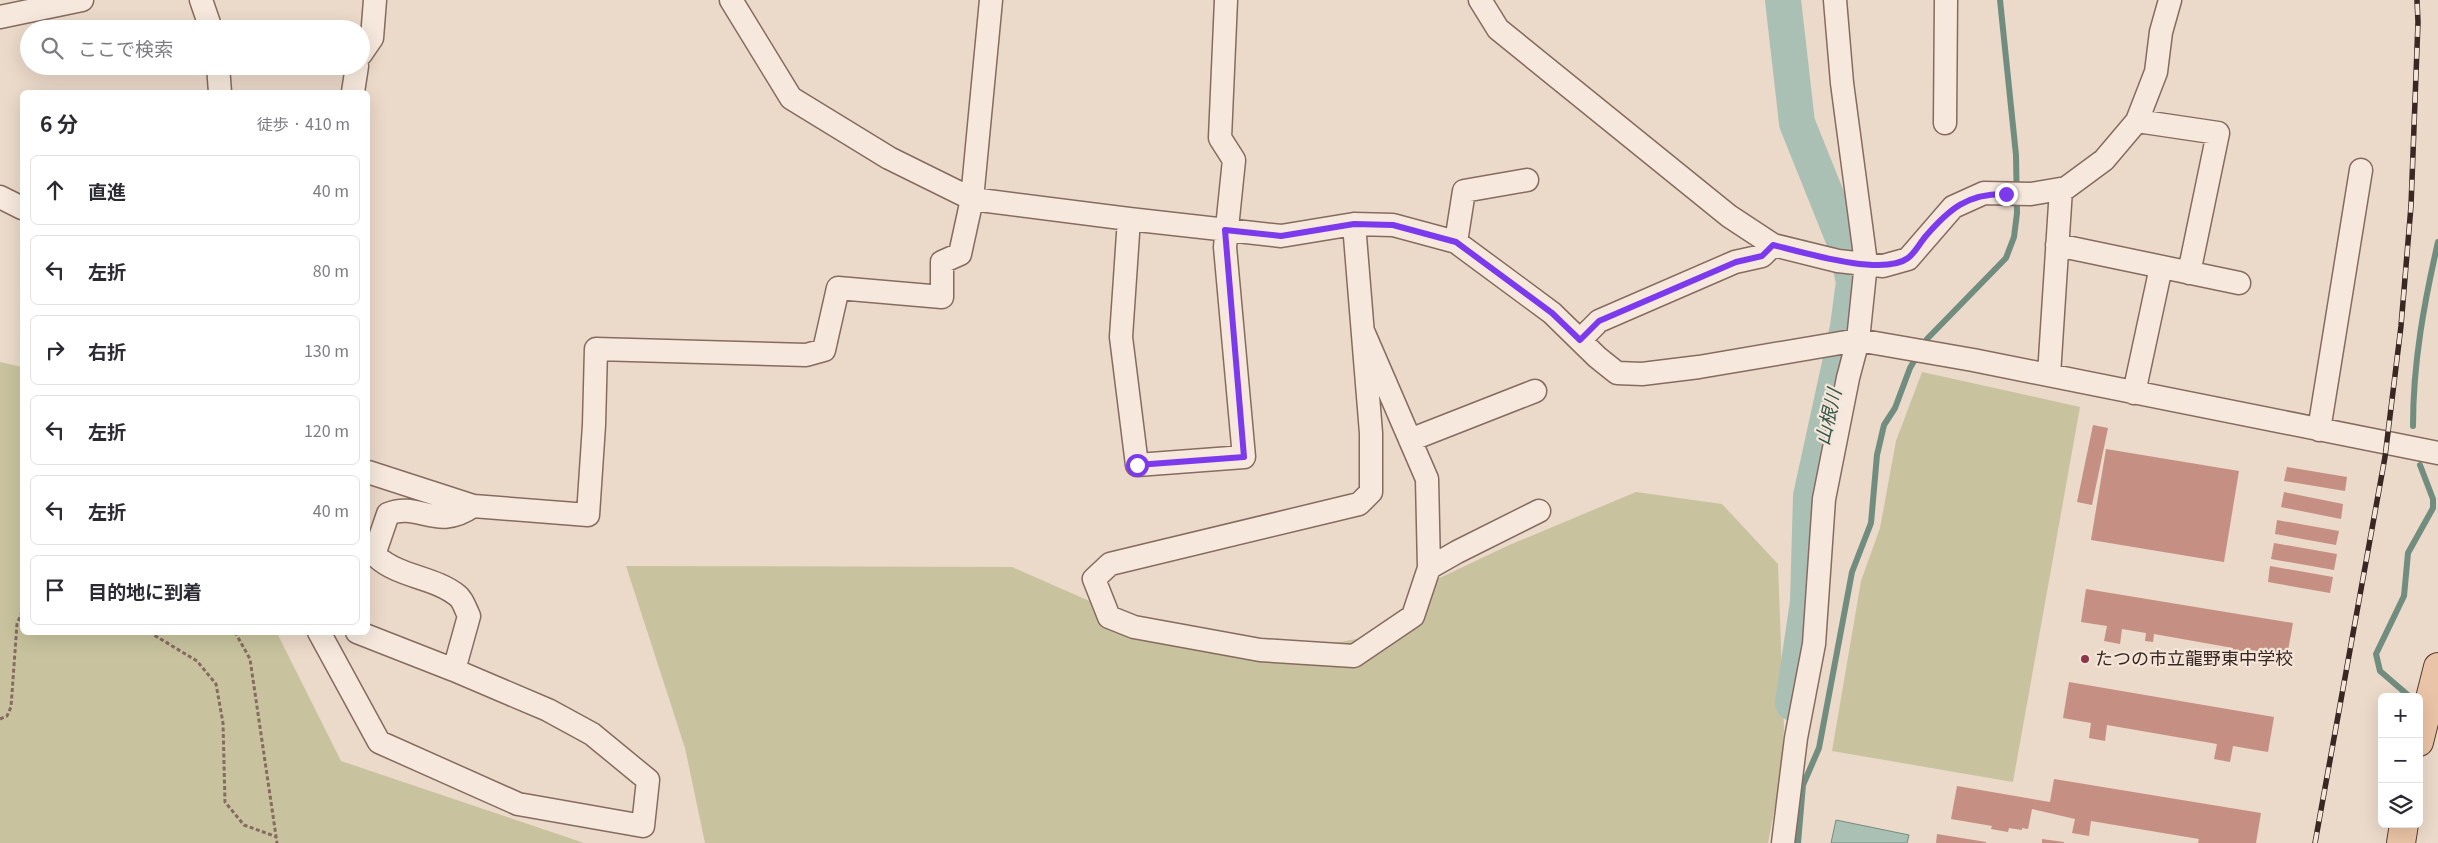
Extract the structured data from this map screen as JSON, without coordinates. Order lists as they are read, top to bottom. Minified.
{"water":["山根川"],"places":["たつの市立龍野東中学校"],"page":{"search":"ここで検索","heading":["6 分","徒歩 · 410 m"],"list":[["直進","40 m"],["左折","80 m"],["右折","130 m"],["左折","120 m"],["左折","40 m"],"目的地に到着"],"map_buttons":["+","−"]}}
